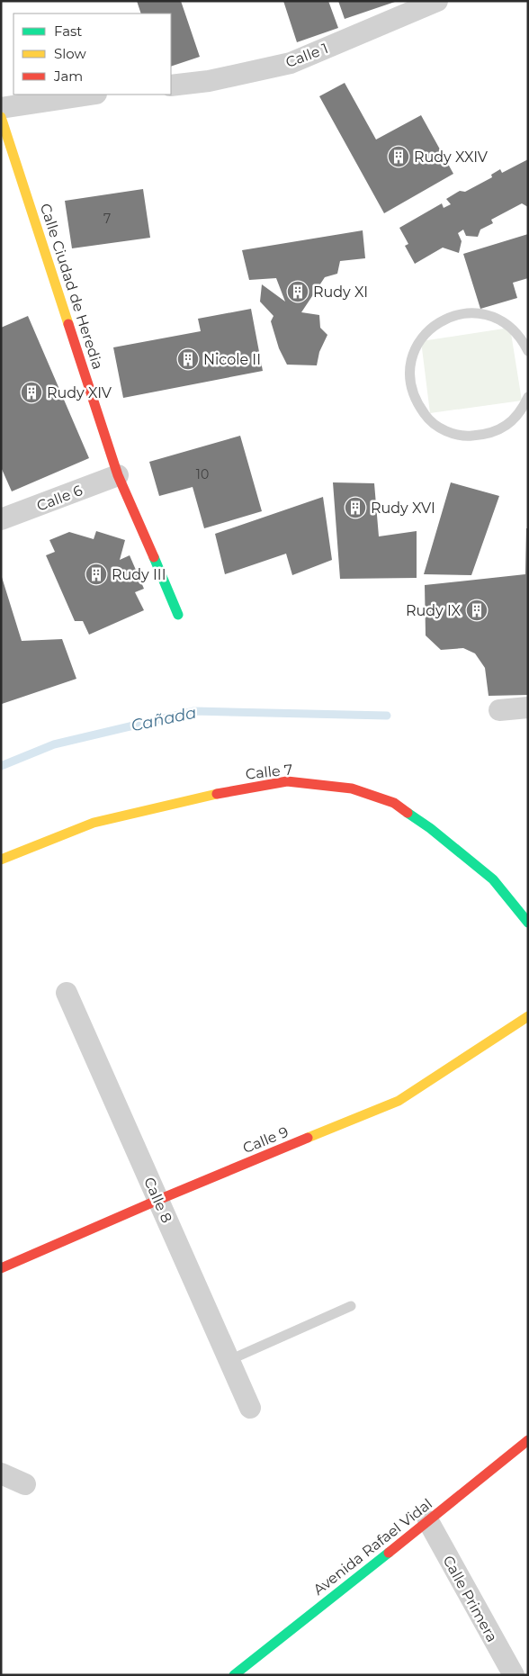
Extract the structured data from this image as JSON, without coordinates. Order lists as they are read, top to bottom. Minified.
{"streets":{"street":["Calle 1","Calle Ciudad de Heredia","Calle 6","Calle 7","Calle 9","Calle 8","Avenida Rafael Vidal","Calle Primera"]},"crossings":[["Calle Ciudad de Heredia","Calle 6"],["Calle 9","Calle 8"],["Avenida Rafael Vidal","Calle Primera"]],"water":["Cañada"],"places":{"building":["Rudy XXIV","Rudy XI","Nicole II","Rudy XIV","Rudy XVI","Rudy III","Rudy IX"]},"house_numbers":["7","10"],"legend":["Fast","Slow","Jam"]}
